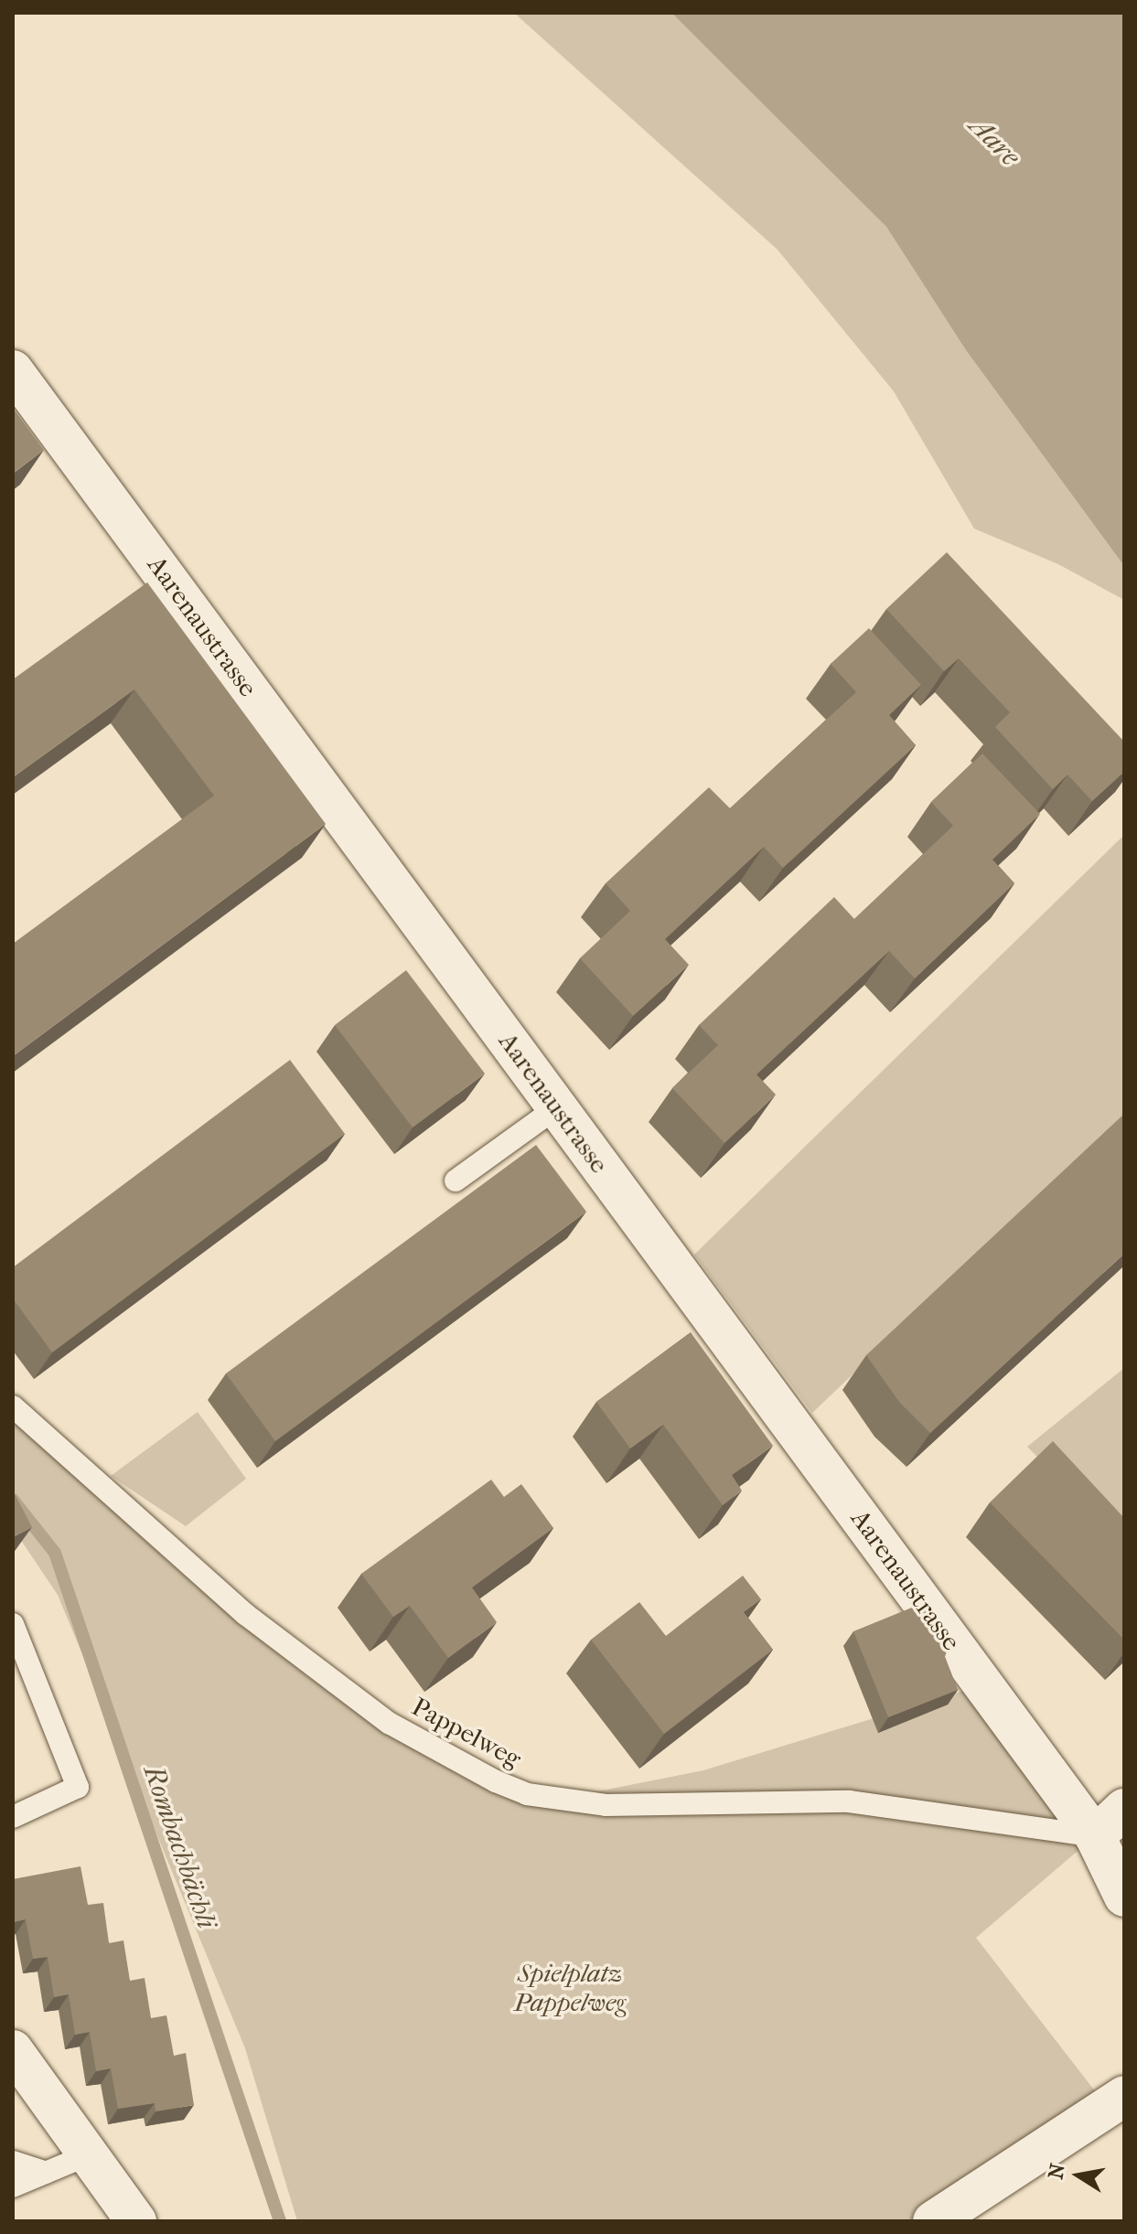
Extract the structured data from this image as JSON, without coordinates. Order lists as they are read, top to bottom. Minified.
{"streets":{"street":["Aarenaustrasse"],"lane":["Pappelweg"]},"crossings":[["Aarenaustrasse","Pappelweg"]],"water":["Aare","Rombachbächli"],"parks":["Spielplatz Pappelweg"],"north":"left"}
